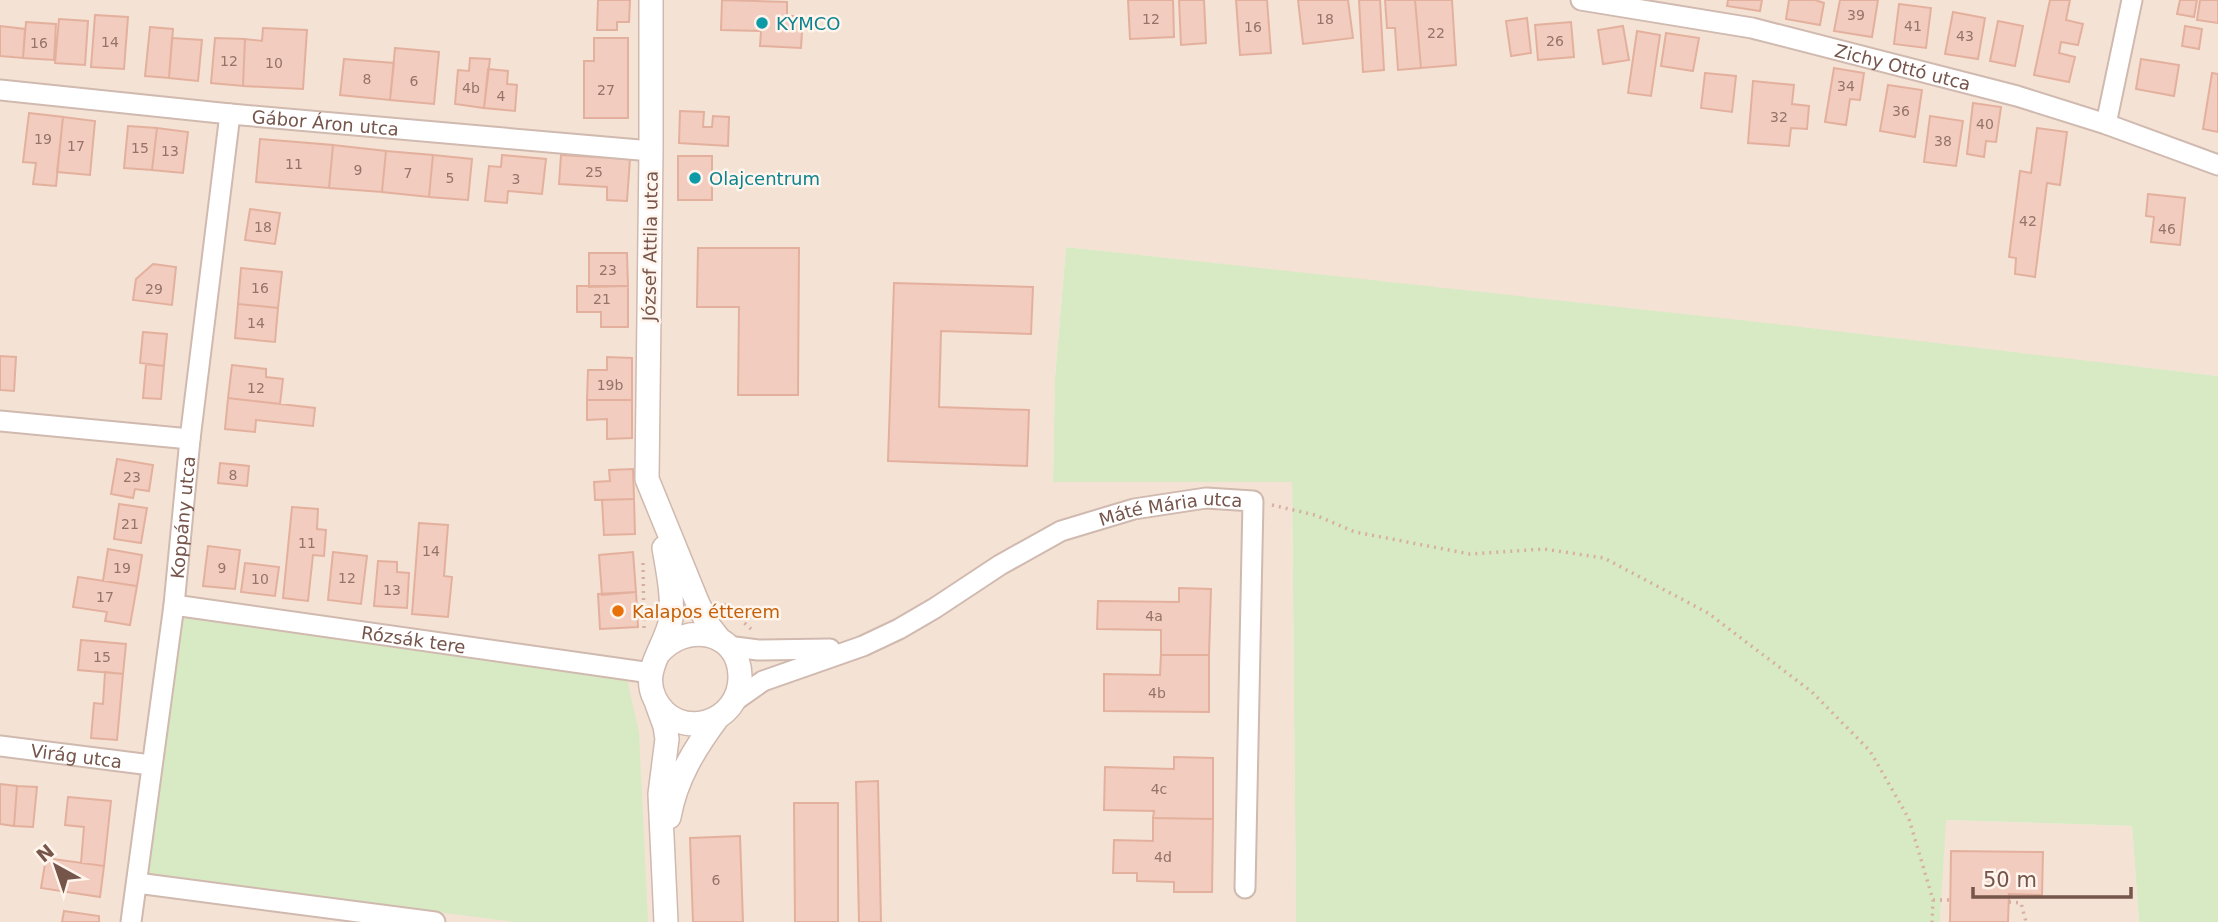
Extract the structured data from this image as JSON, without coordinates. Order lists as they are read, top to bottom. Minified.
{"streets":{"street":["Zichy Ottó utca","Gábor Áron utca","József Attila utca","Máté Mária utca","Koppány utca","Rózsák tere","Virág utca"]},"crossings":[["Gábor Áron utca","József Attila utca"],["Gábor Áron utca","Koppány utca"],["József Attila utca","Máté Mária utca"],["József Attila utca","Rózsák tere"],["Máté Mária utca","Rózsák tere"],["Koppány utca","Rózsák tere"],["Koppány utca","Virág utca"]],"places":["KYMCO","Olajcentrum","Kalapos étterem"],"house_numbers":["39","12","18","41","16","22","43","26","14","16","12","10","8","6","34","4b","27","4","36","32","40","19","38","17","15","13","11","9","25","7","5","3","42","18","46","23","16","29","21","14","19b","12","8","23","21","11","14","19","9","12","10","13","17","4a","15","4b","4c","4d","6"],"scale_bar":"50 m","north":"top left"}
